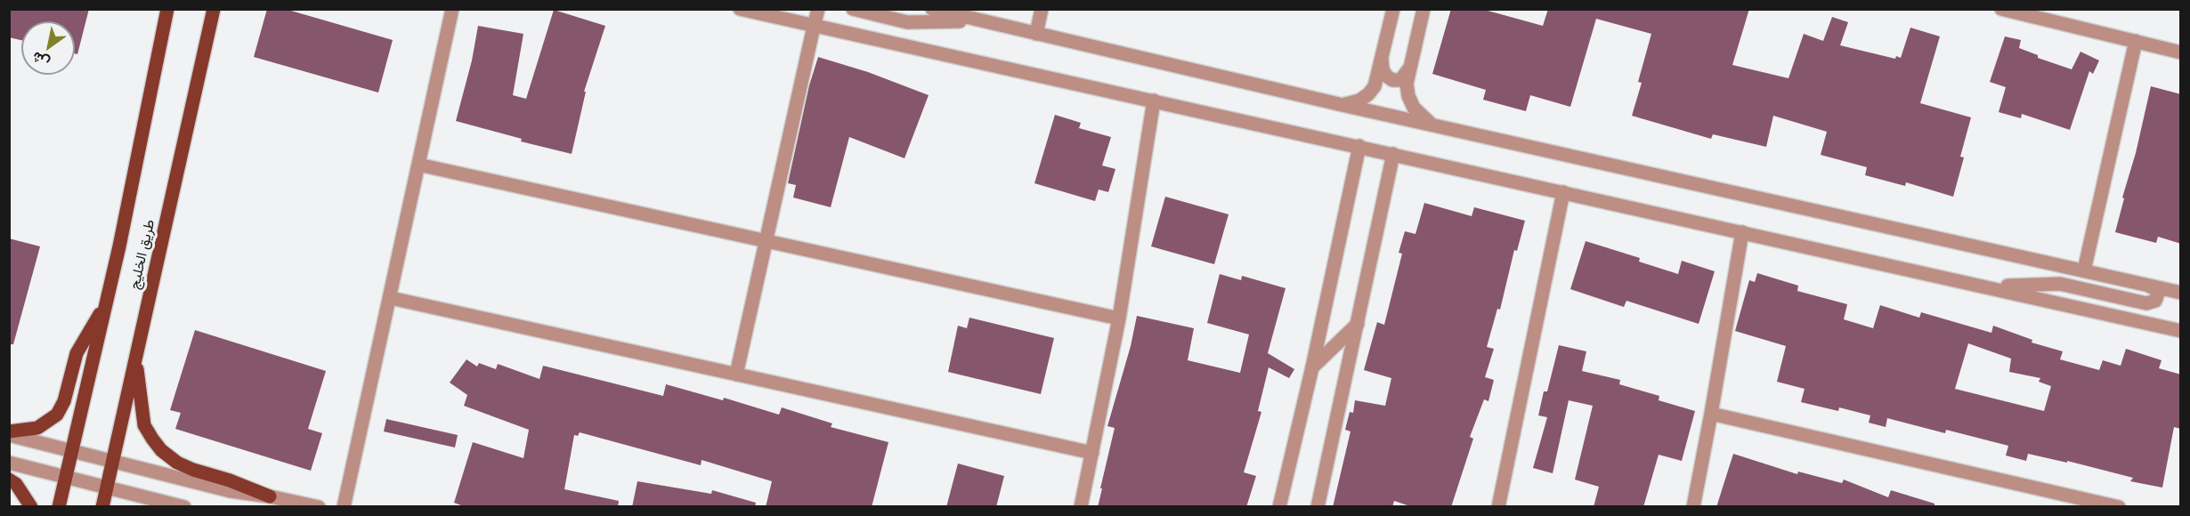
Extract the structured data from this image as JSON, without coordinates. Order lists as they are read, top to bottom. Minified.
{"streets":{"main road":["طريق الخليج"]},"north":"bottom left"}
